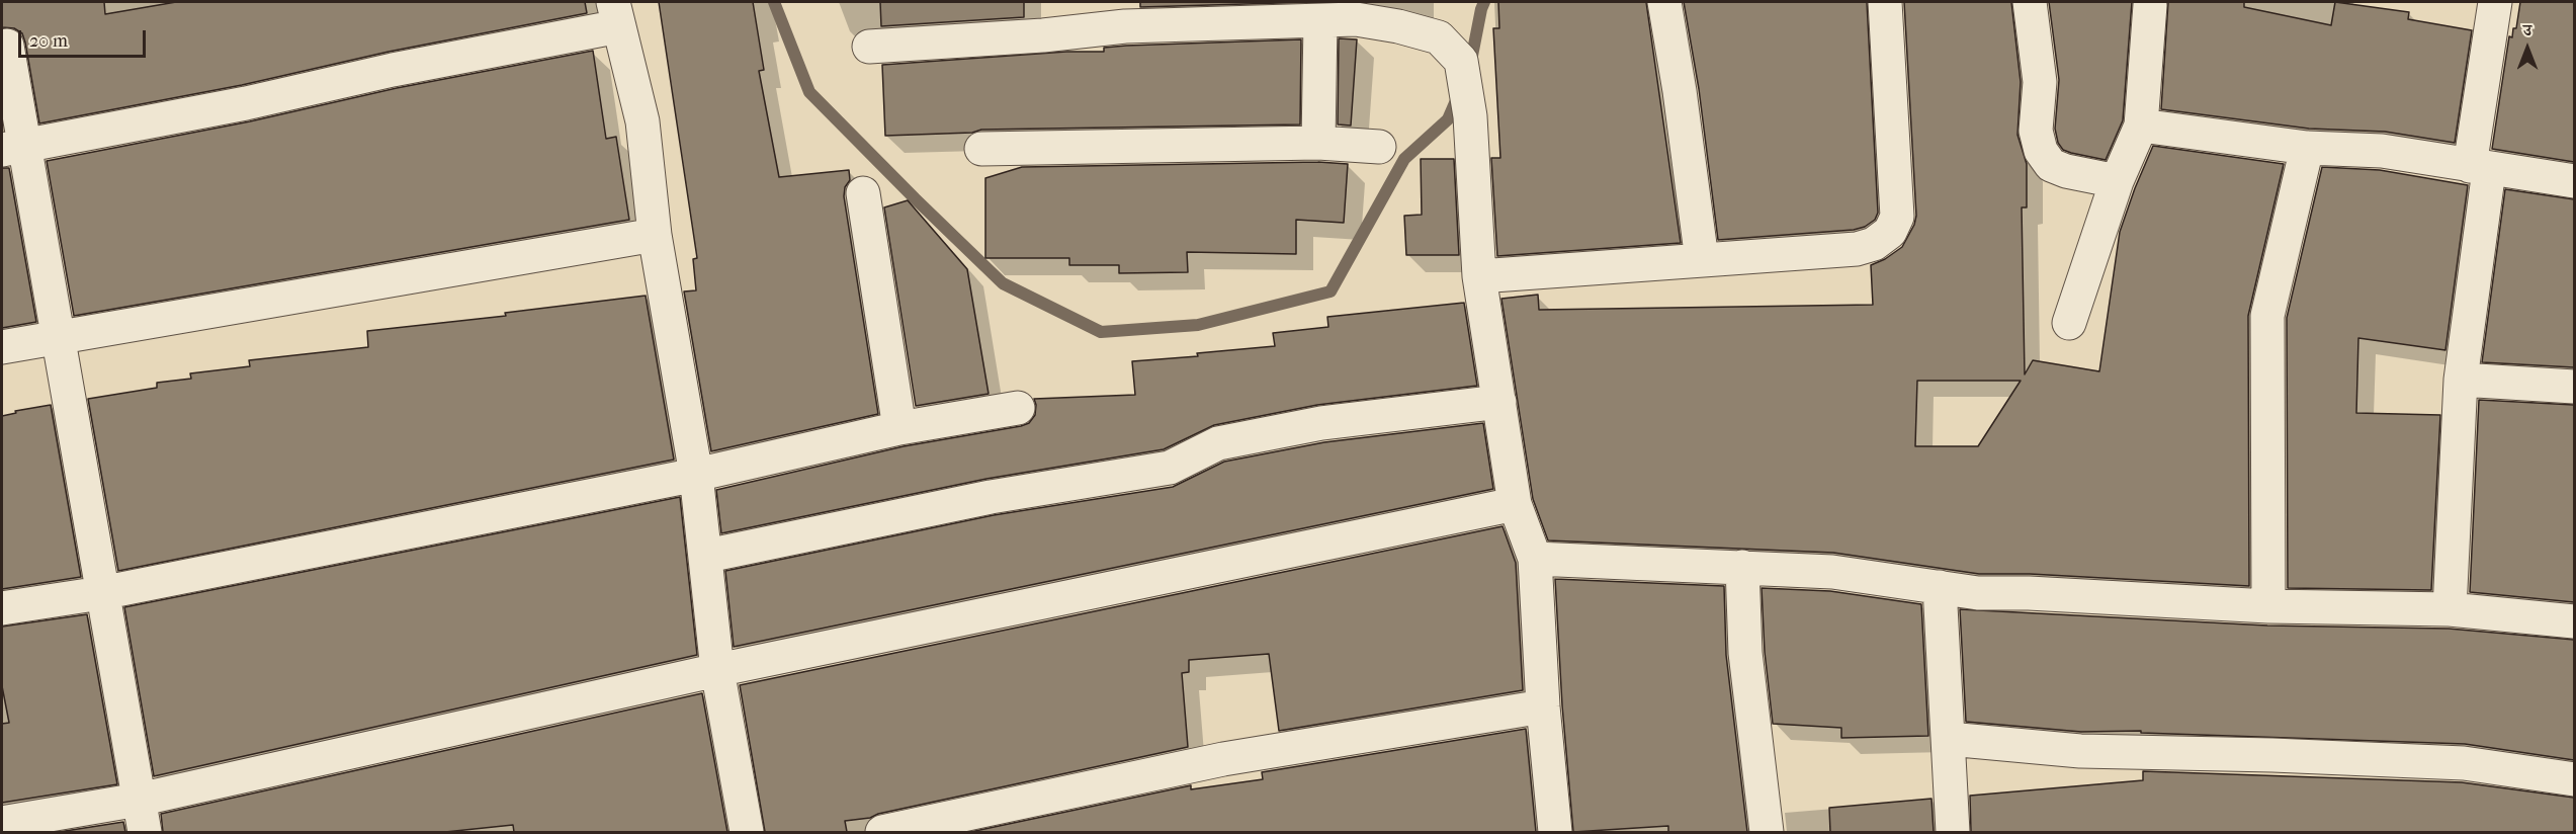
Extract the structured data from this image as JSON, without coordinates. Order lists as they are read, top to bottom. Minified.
{"scale_bar":"20 m","north":"top"}
